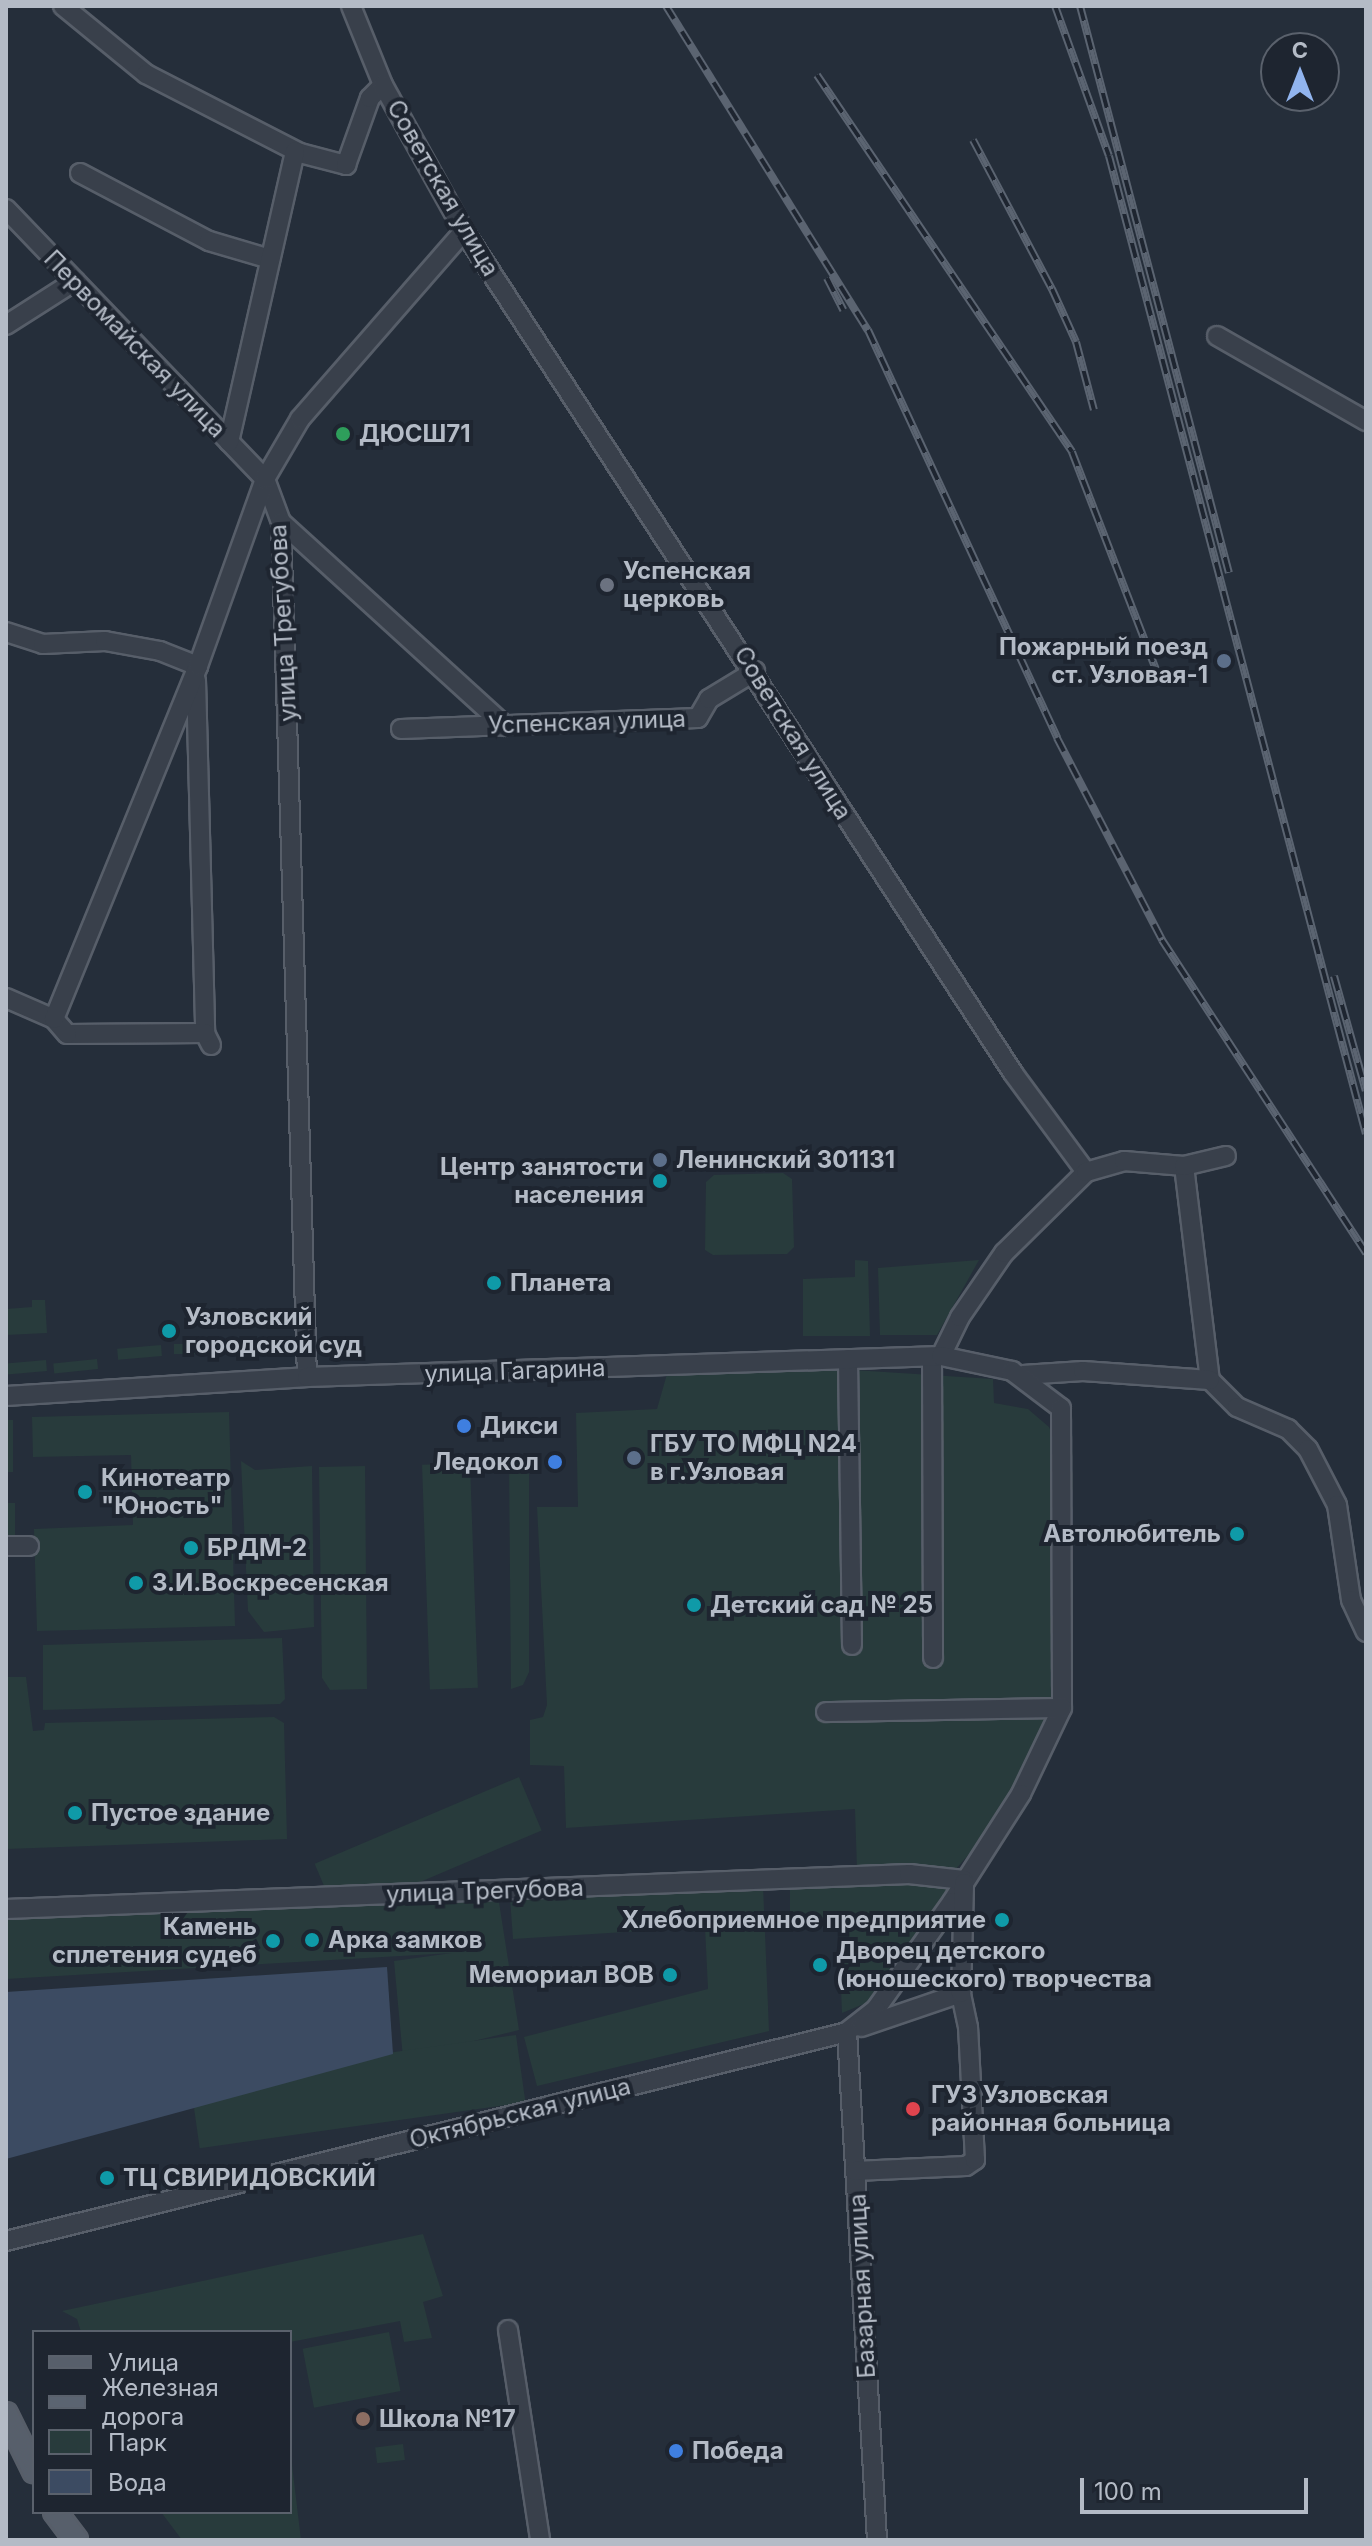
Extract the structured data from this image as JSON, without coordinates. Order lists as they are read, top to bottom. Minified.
{"streets":{"street":["Советская улица","Первомайская улица","улица Трегубова","Успенская улица","улица Гагарина","Октябрьская улица","Базарная улица"]},"crossings":[["Советская улица","Успенская улица"],["Первомайская улица","улица Трегубова"],["улица Трегубова","улица Гагарина"],["улица Трегубова","Октябрьская улица"],["Октябрьская улица","Базарная улица"]],"places":["ДЮСШ71","Успенская церковь","Пожарный поезд ст. Узловая-1","Ленинский 301131","Центр занятости населения","Планета","Узловский городской суд","Дикси","ГБУ ТО МФЦ N24 в г.Узловая","Ледокол","Кинотеатр \"Юность\"","Автолюбитель","БРДМ-2","З.И.Воскресенская","Детский сад № 25","Пустое здание","Хлебоприемное предприятие","Арка замков","Камень сплетения судеб","Дворец детского (юношеского) творчества","Мемориал ВОВ","ГУЗ Узловская районная больница","ТЦ СВИРИДОВСКИЙ","Школа №17","Победа"],"legend":["Улица","Железная дорога","Парк","Вода"],"scale_bar":"100 m","north":"top"}
